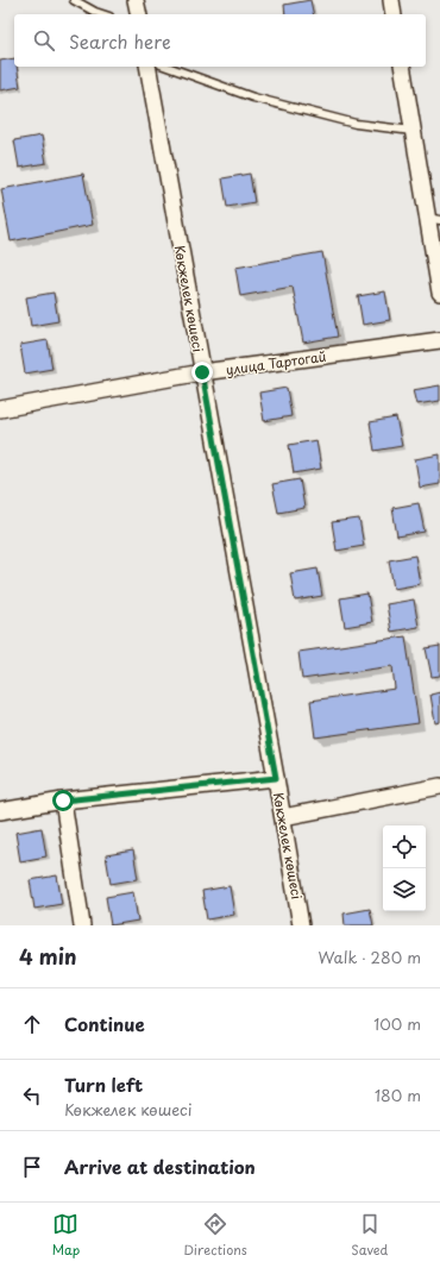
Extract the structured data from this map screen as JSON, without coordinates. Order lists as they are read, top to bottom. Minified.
{"streets":{"street":["Көкжелек көшесі","улица Тартогай"]},"crossings":[["Көкжелек көшесі","улица Тартогай"]],"page":{"search":"Search here","heading":["4 min","Walk · 280 m"],"list":[["Continue","100 m"],["Turn left","Көкжелек көшесі","180 m"],"Arrive at destination"],"nav":["Map","Directions","Saved"]}}
